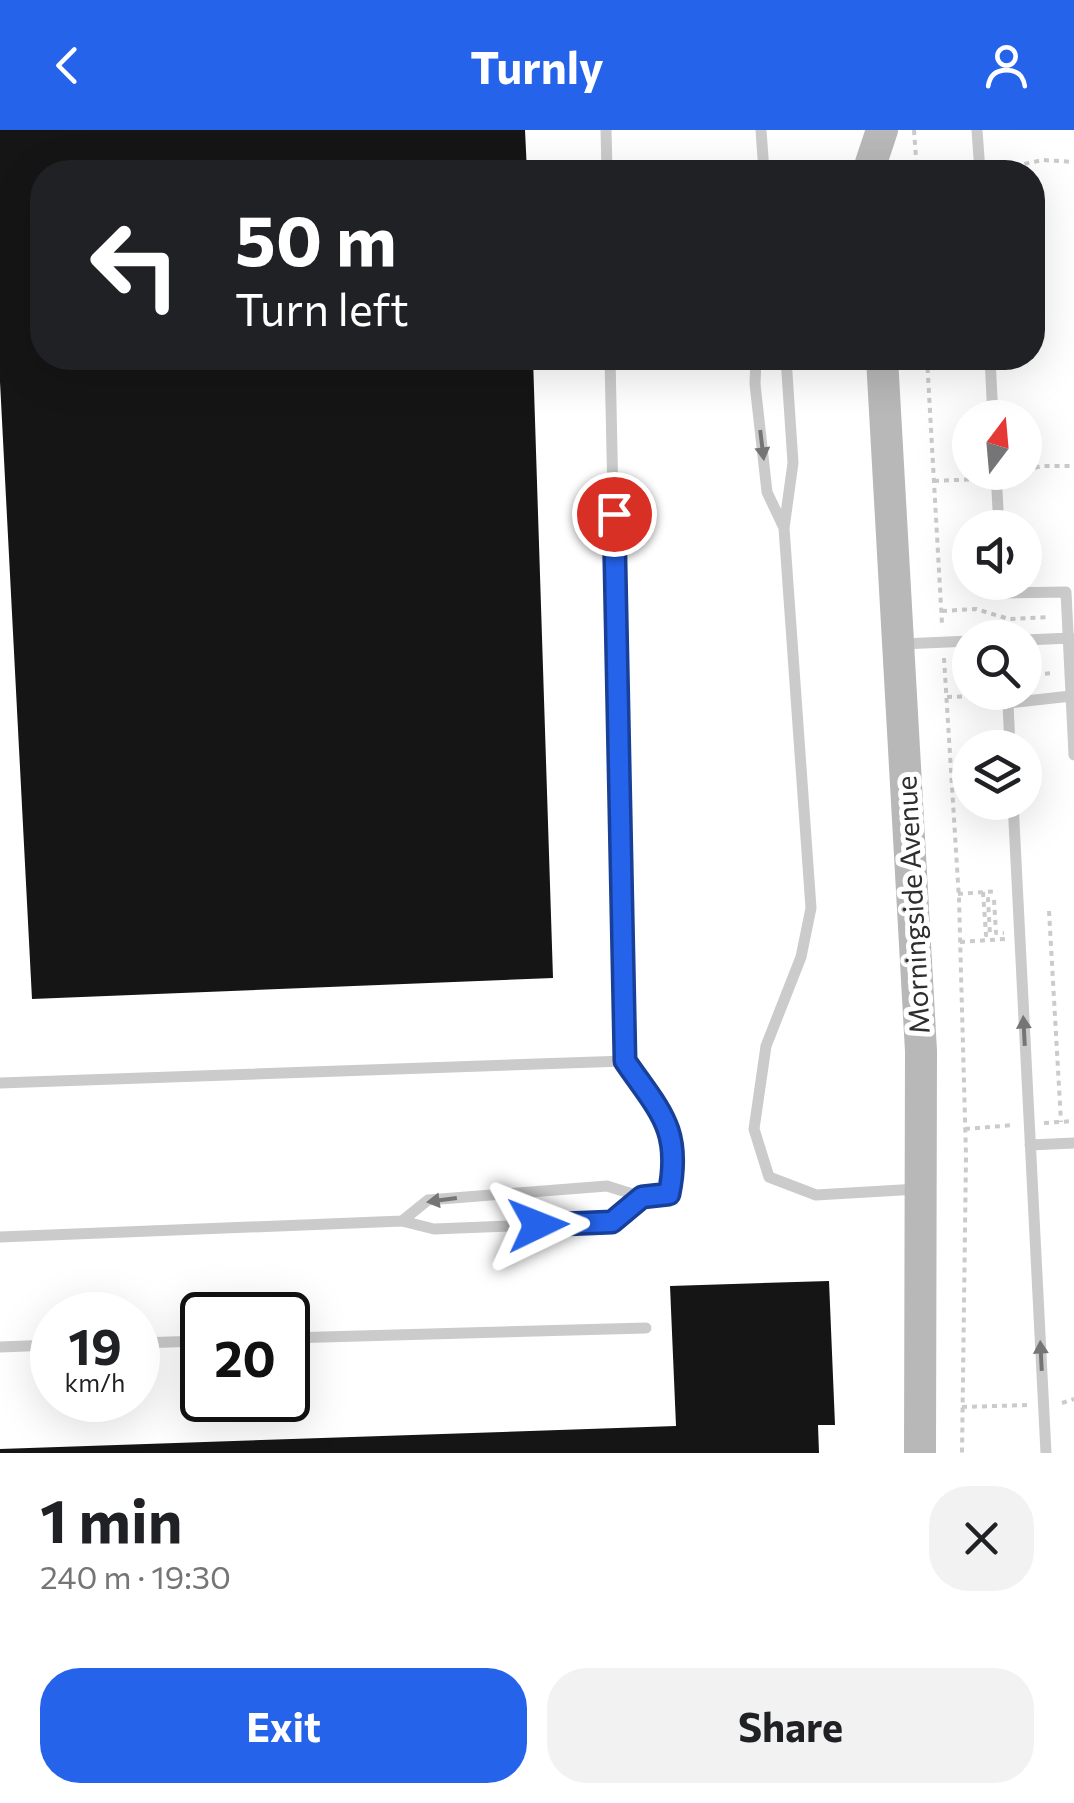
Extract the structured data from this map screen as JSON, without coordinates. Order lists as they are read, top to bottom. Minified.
{"streets":{"main road":["Morningside Avenue"]},"north":"top","page":{"header":"Turnly","turn":["50 m","Turn left"],"speed":"19 km/h","limit":"20","heading":["1 min","240 m · 19:30"],"buttons":["Exit","Share"]}}
